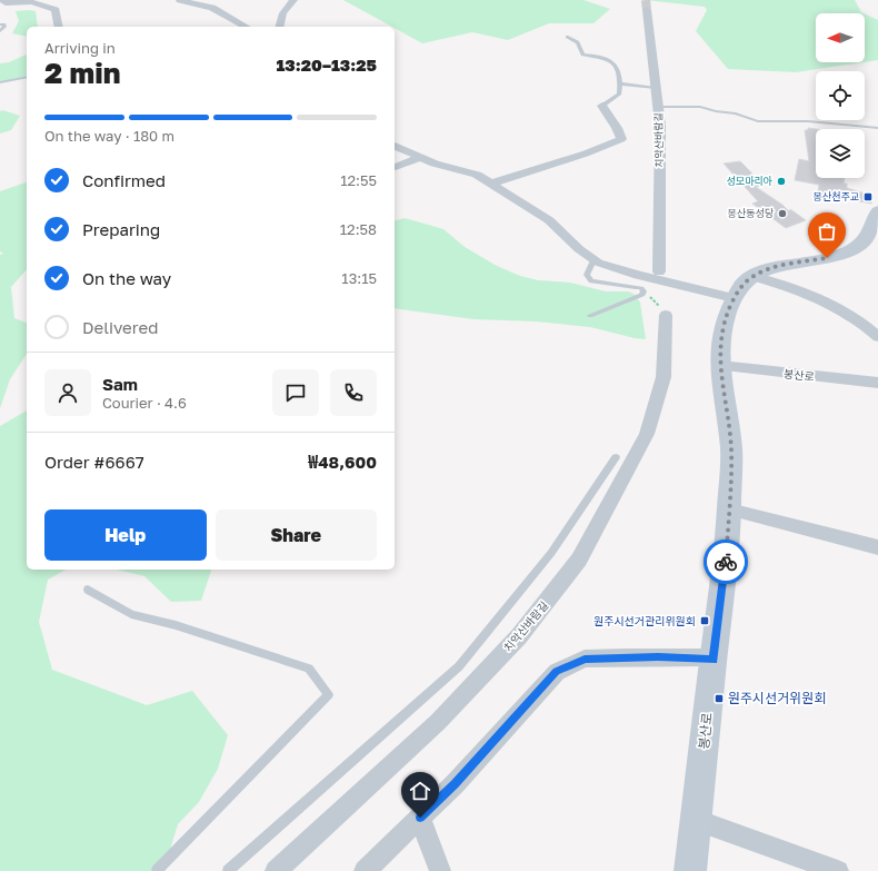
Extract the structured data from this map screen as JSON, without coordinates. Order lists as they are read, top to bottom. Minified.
{"streets":{"street":["치악산바람길","봉산로"]},"places":{"other":["성모마리아","봉산동성당"],"transit":["봉산천주교","원주시선거관리위원회","원주시선거위원회"]},"north":"left","page":{"heading":["2 min","Arriving in","13:20–13:25"],"panel":["Sam","Courier · 4.6","Order #6667","₩48,600"],"bar":"On the way · 180 m","list":[["Confirmed","12:55"],["Preparing","12:58"],["On the way","13:15"],"Delivered"],"buttons":["Help","Share"]}}
